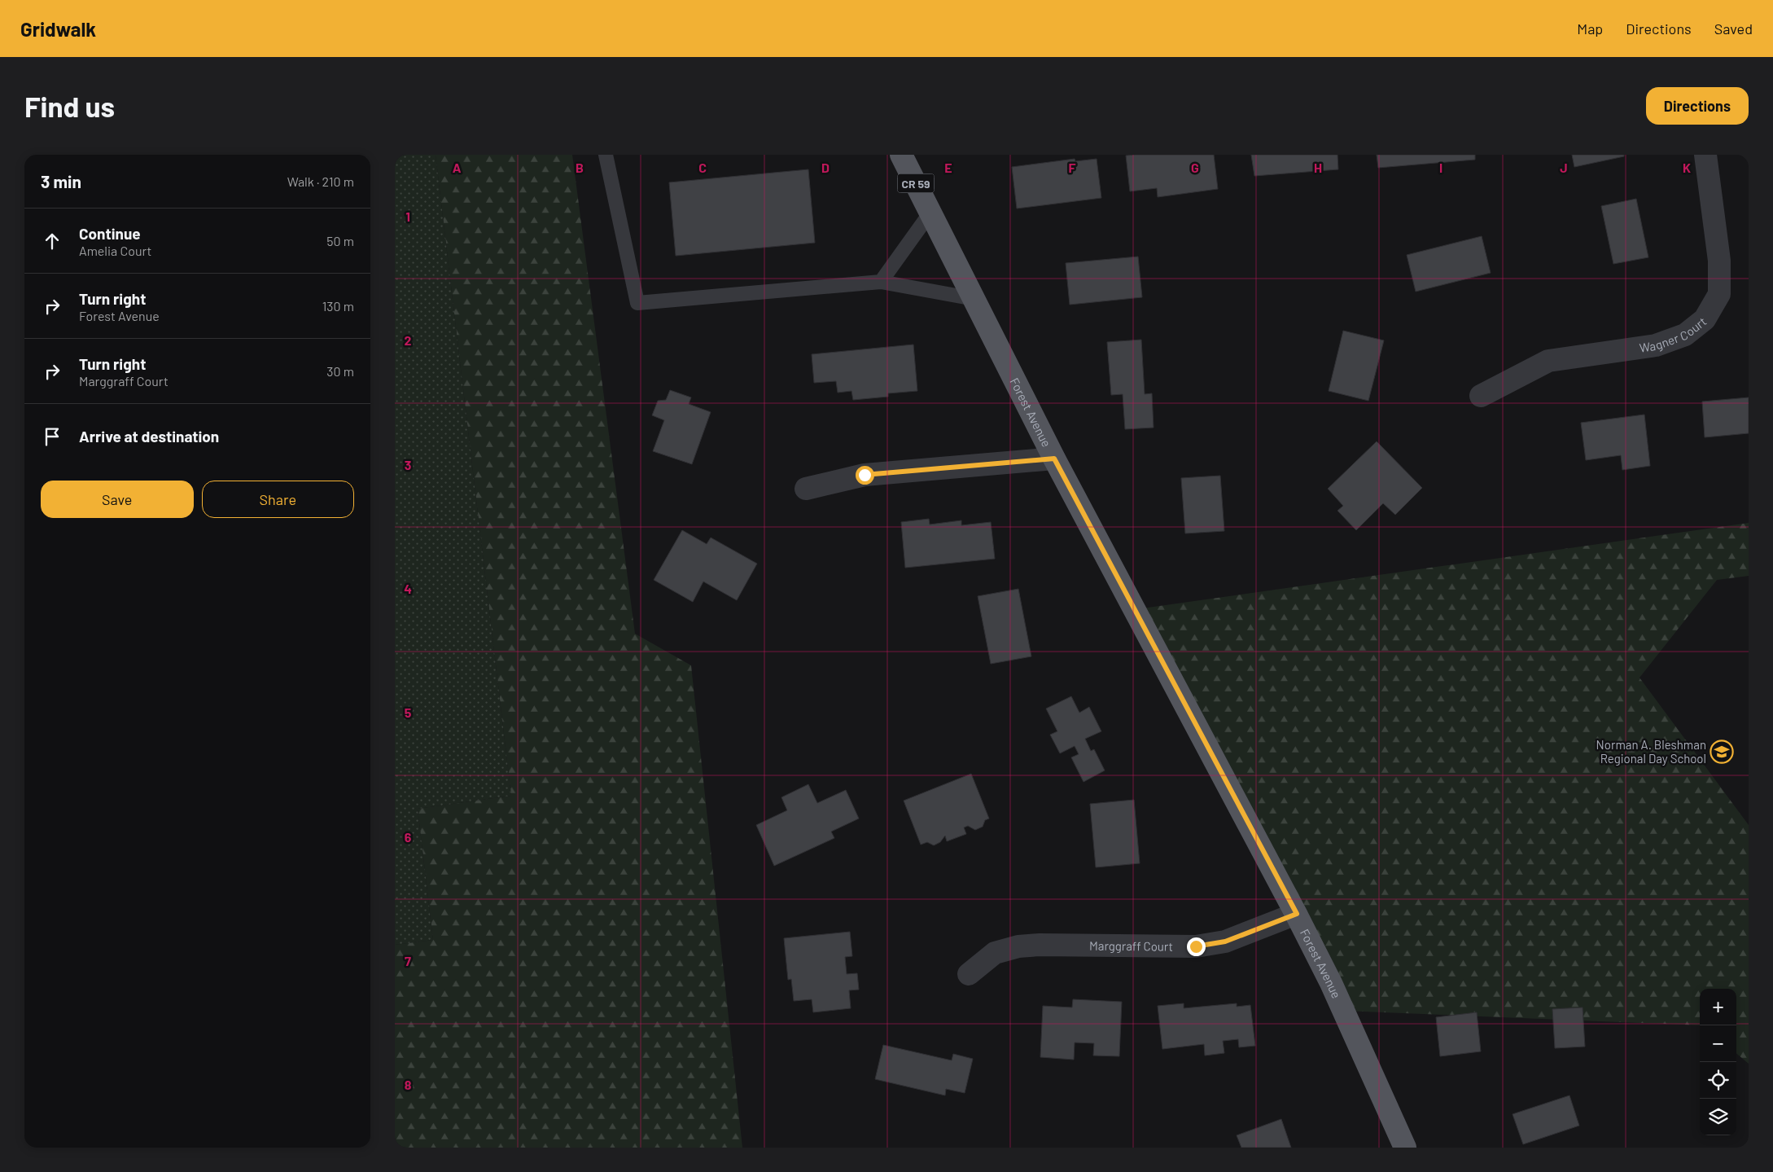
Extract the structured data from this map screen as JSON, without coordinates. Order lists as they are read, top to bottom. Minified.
{"streets":{"main road":["CR 59","Forest Avenue"],"street":["Wagner Court","Marggraff Court"]},"crossings":[["Forest Avenue","Marggraff Court"]],"places":{"school or university":["Norman A. Bleshman Regional Day School"]},"page":{"header":"Gridwalk","nav":["Map","Directions","Saved"],"buttons":["Directions",["Save","Share"]],"title":"Find us","heading":["3 min","Walk · 210 m"],"list":[["Continue","Amelia Court","50 m"],["Turn right","Forest Avenue","130 m"],["Turn right","Marggraff Court","30 m"],"Arrive at destination"],"map_buttons":["+","−"]},"grid":{"columns":["A","B","C","D","E","F","G","H","I","J","K"],"rows":["1","2","3","4","5","6","7","8"]}}
